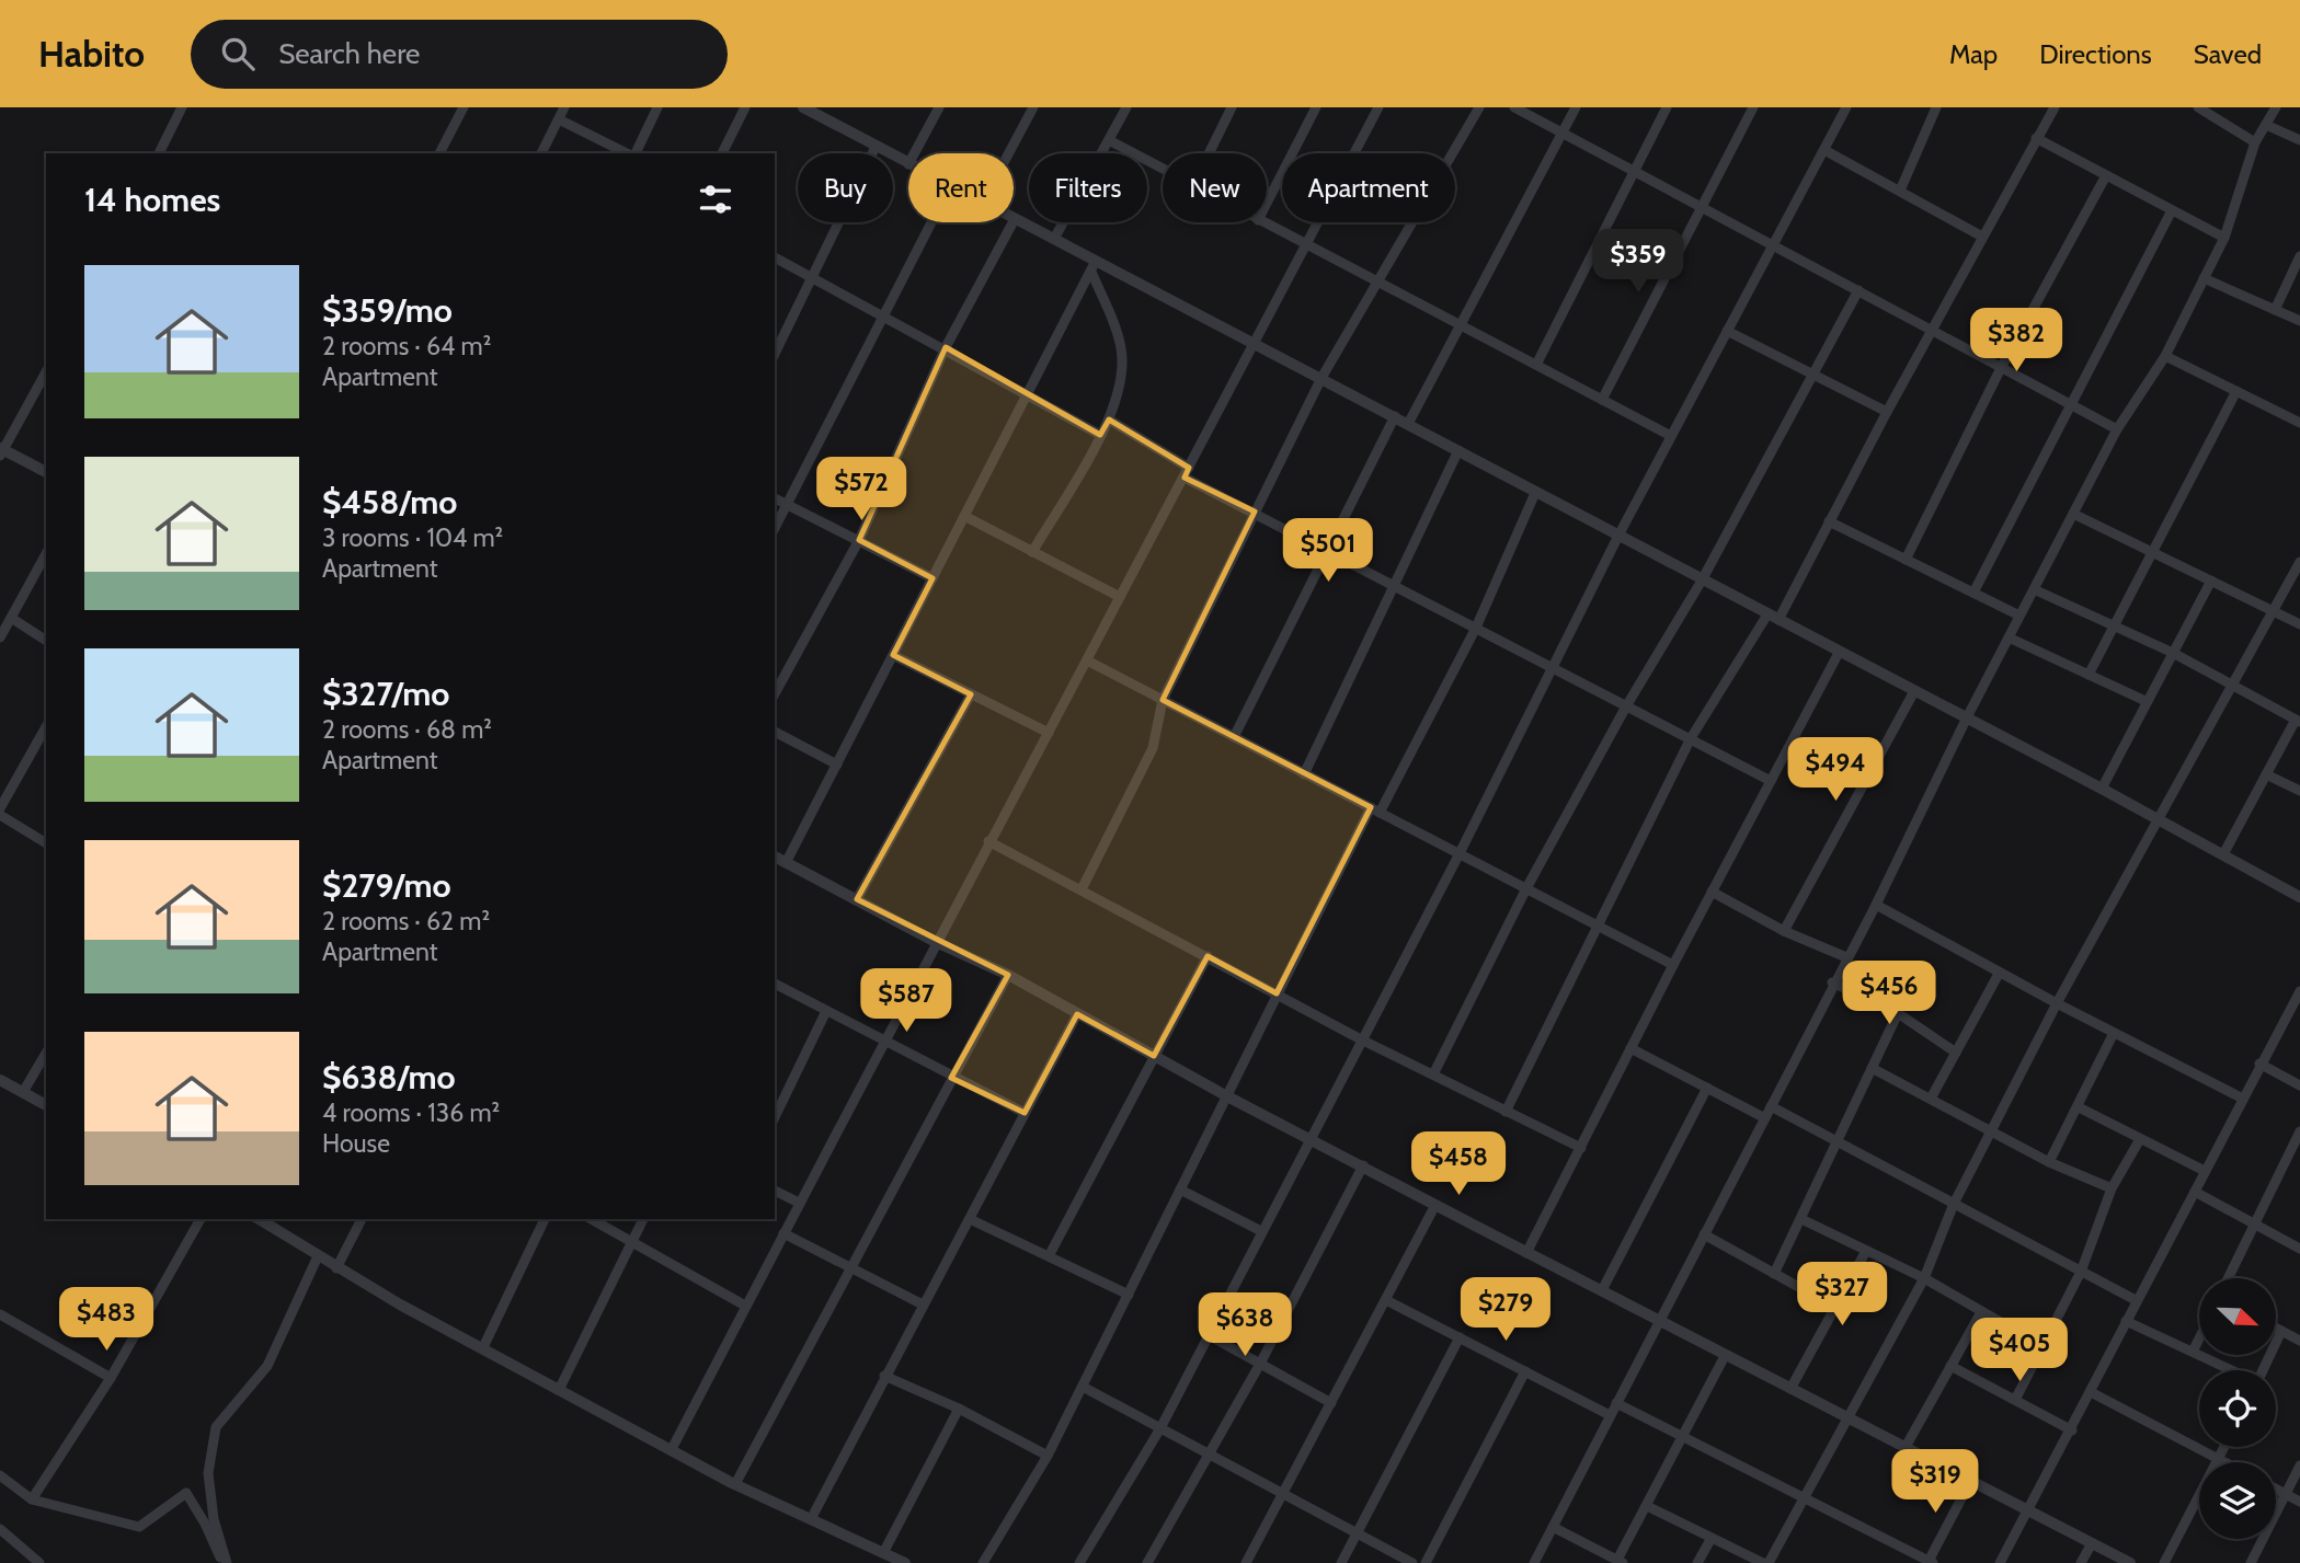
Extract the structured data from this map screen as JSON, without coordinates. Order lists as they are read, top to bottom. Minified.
{"north":"bottom right","page":{"header":"Habito","search":"Search here","nav":["Map","Directions","Saved"],"chip":["Buy","Rent","Filters","New","Apartment"],"heading":"14 homes","price":["$359","$382","$572","$501","$494","$456","$587","$458","$327","$279","$483","$638","$405","$319"],"list":[{"name":"$359/mo","note":"2 rooms · 64 m² · Apartment"},{"name":"$458/mo","note":"3 rooms · 104 m² · Apartment"},{"name":"$327/mo","note":"2 rooms · 68 m² · Apartment"},{"name":"$279/mo","note":"2 rooms · 62 m² · Apartment"},{"name":"$638/mo","note":"4 rooms · 136 m² · House"}]}}
